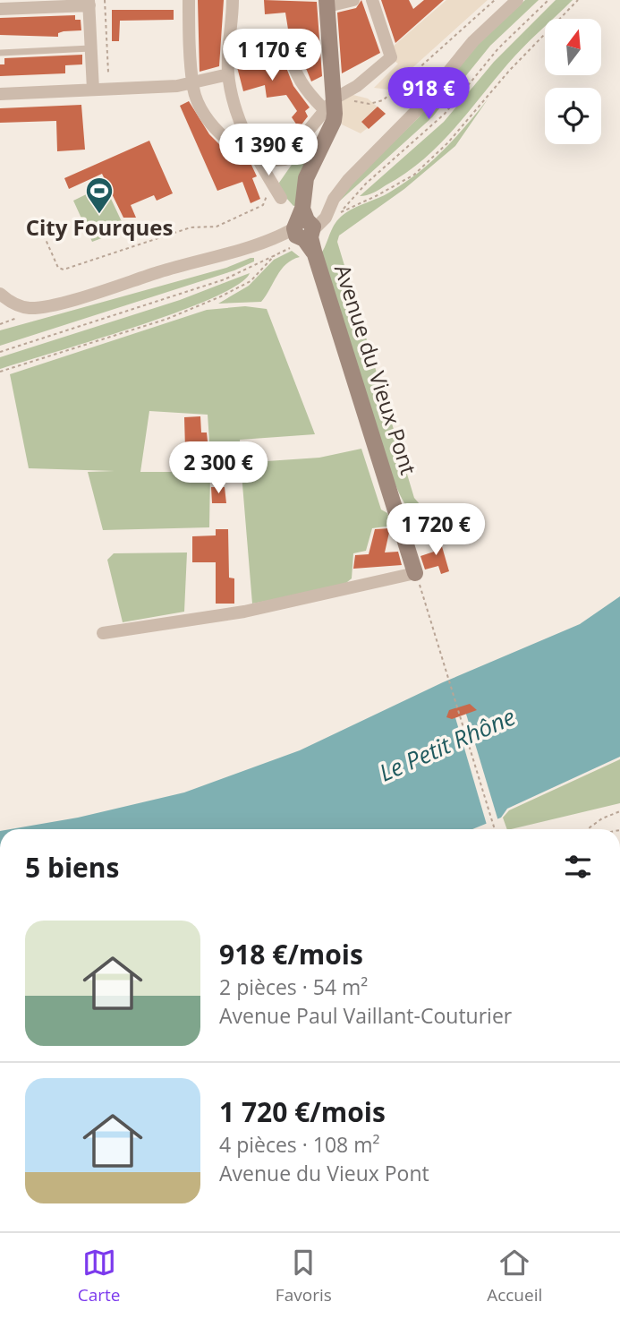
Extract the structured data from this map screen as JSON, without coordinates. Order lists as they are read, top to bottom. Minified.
{"streets":{"street":["Avenue du Vieux Pont"]},"water":["Le Petit Rhône"],"places":{"sports":["City Fourques"]},"north":"top","page":{"price":["1 170 €","918 €","1 390 €","2 300 €","1 720 €"],"heading":"5 biens","list":[{"name":"918 €/mois","note":"2 pièces · 54 m² · Avenue Paul Vaillant-Couturier"},{"name":"1 720 €/mois","note":"4 pièces · 108 m² · Avenue du Vieux Pont"}],"tabs":["Carte","Favoris","Accueil"]}}
